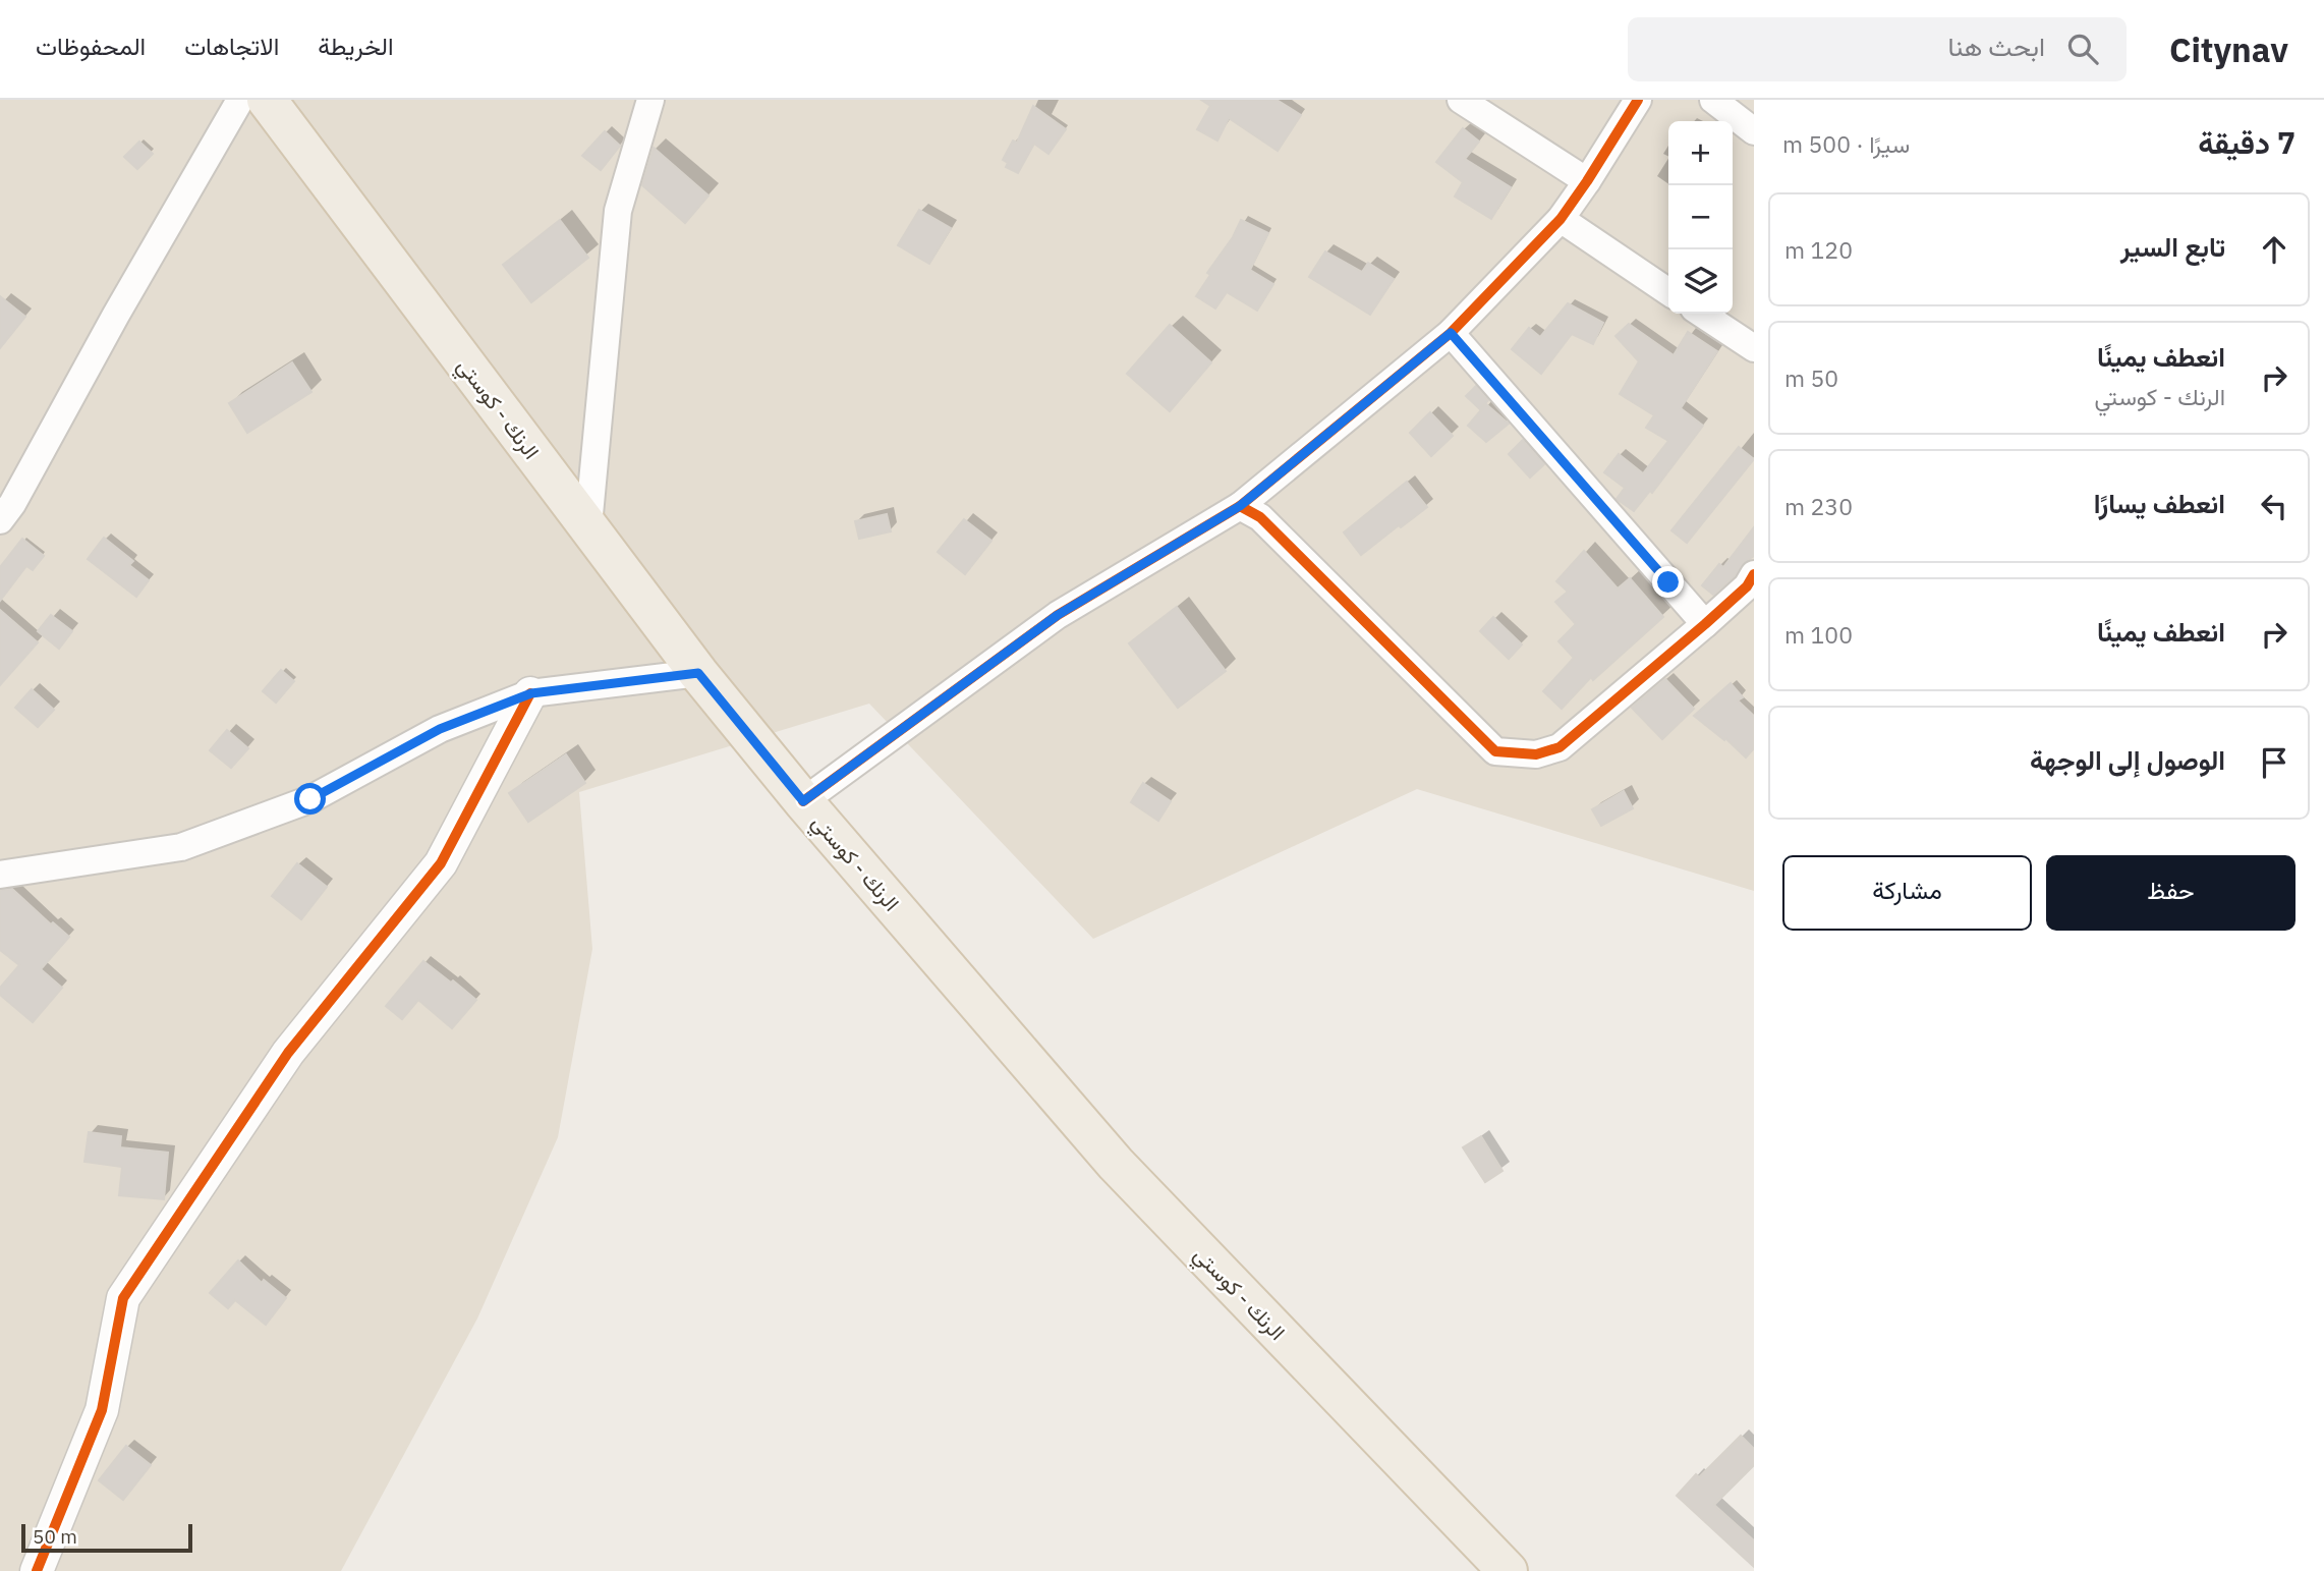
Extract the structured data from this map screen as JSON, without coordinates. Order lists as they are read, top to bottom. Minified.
{"streets":{"main road":["الرنك - كوستي"]},"scale_bar":"50 m","page":{"header":"Citynav","search":"ابحث هنا","nav":["الخريطة","الاتجاهات","المحفوظات"],"heading":["7 دقيقة","سيرًا · 500 m"],"map_buttons":["+","−"],"list":[["تابع السير","120 m"],["انعطف يمينًا","الرنك - كوستي","50 m"],["انعطف يسارًا","230 m"],["انعطف يمينًا","100 m"],"الوصول إلى الوجهة"],"buttons":["حفظ","مشاركة"],"scale":"50 m"}}
